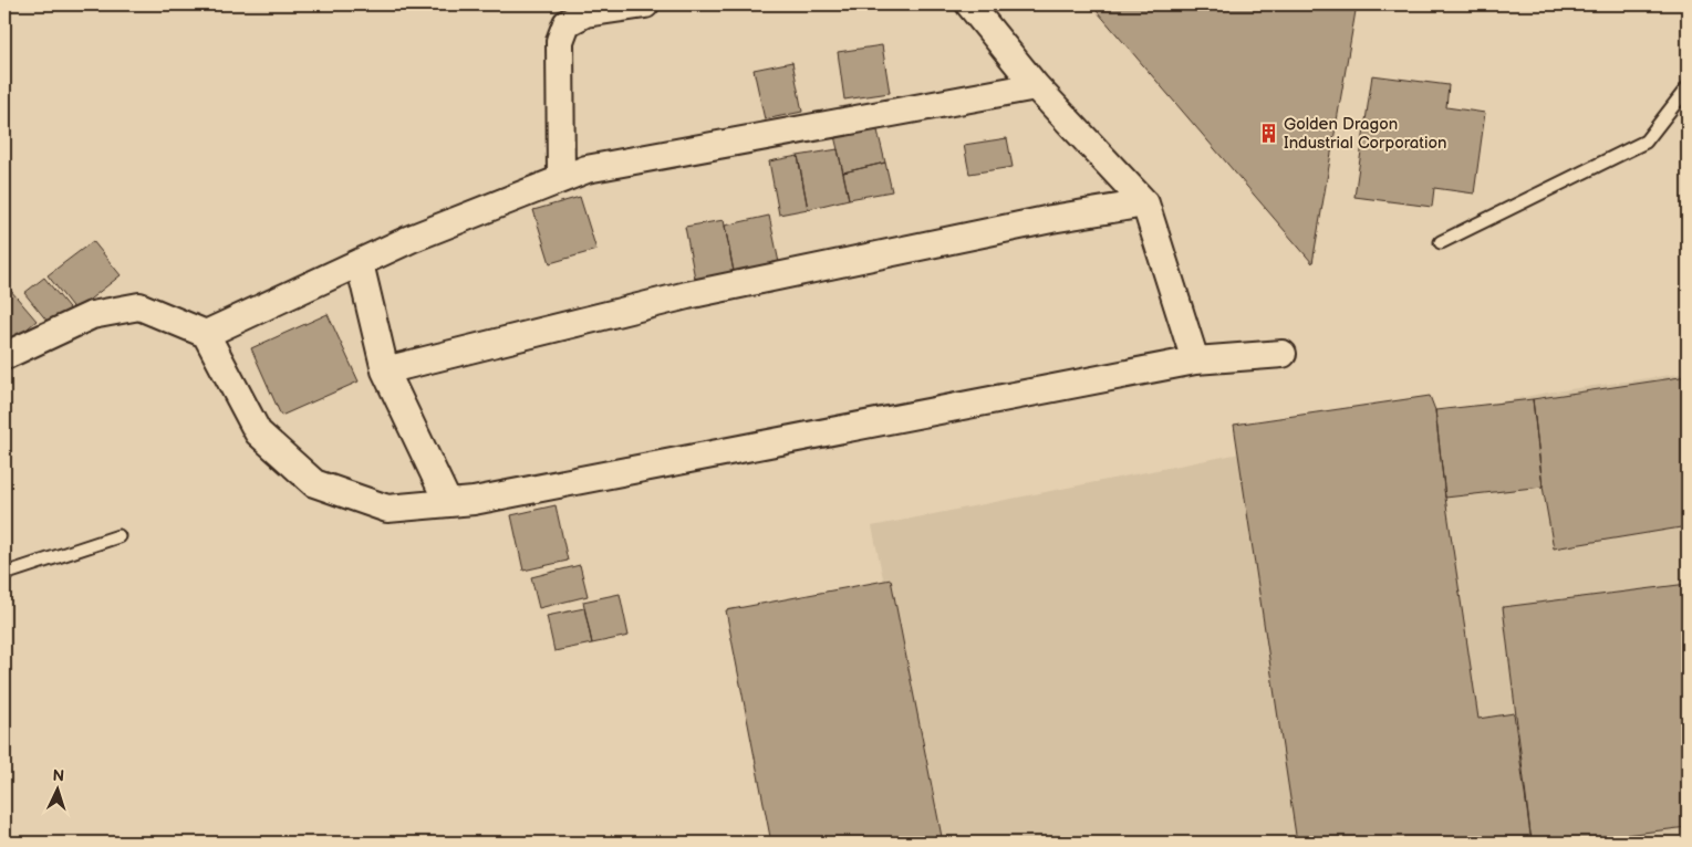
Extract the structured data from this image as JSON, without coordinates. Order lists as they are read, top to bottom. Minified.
{"places":{"building":["Golden Dragon Industrial Corporation"]},"north":"top"}
